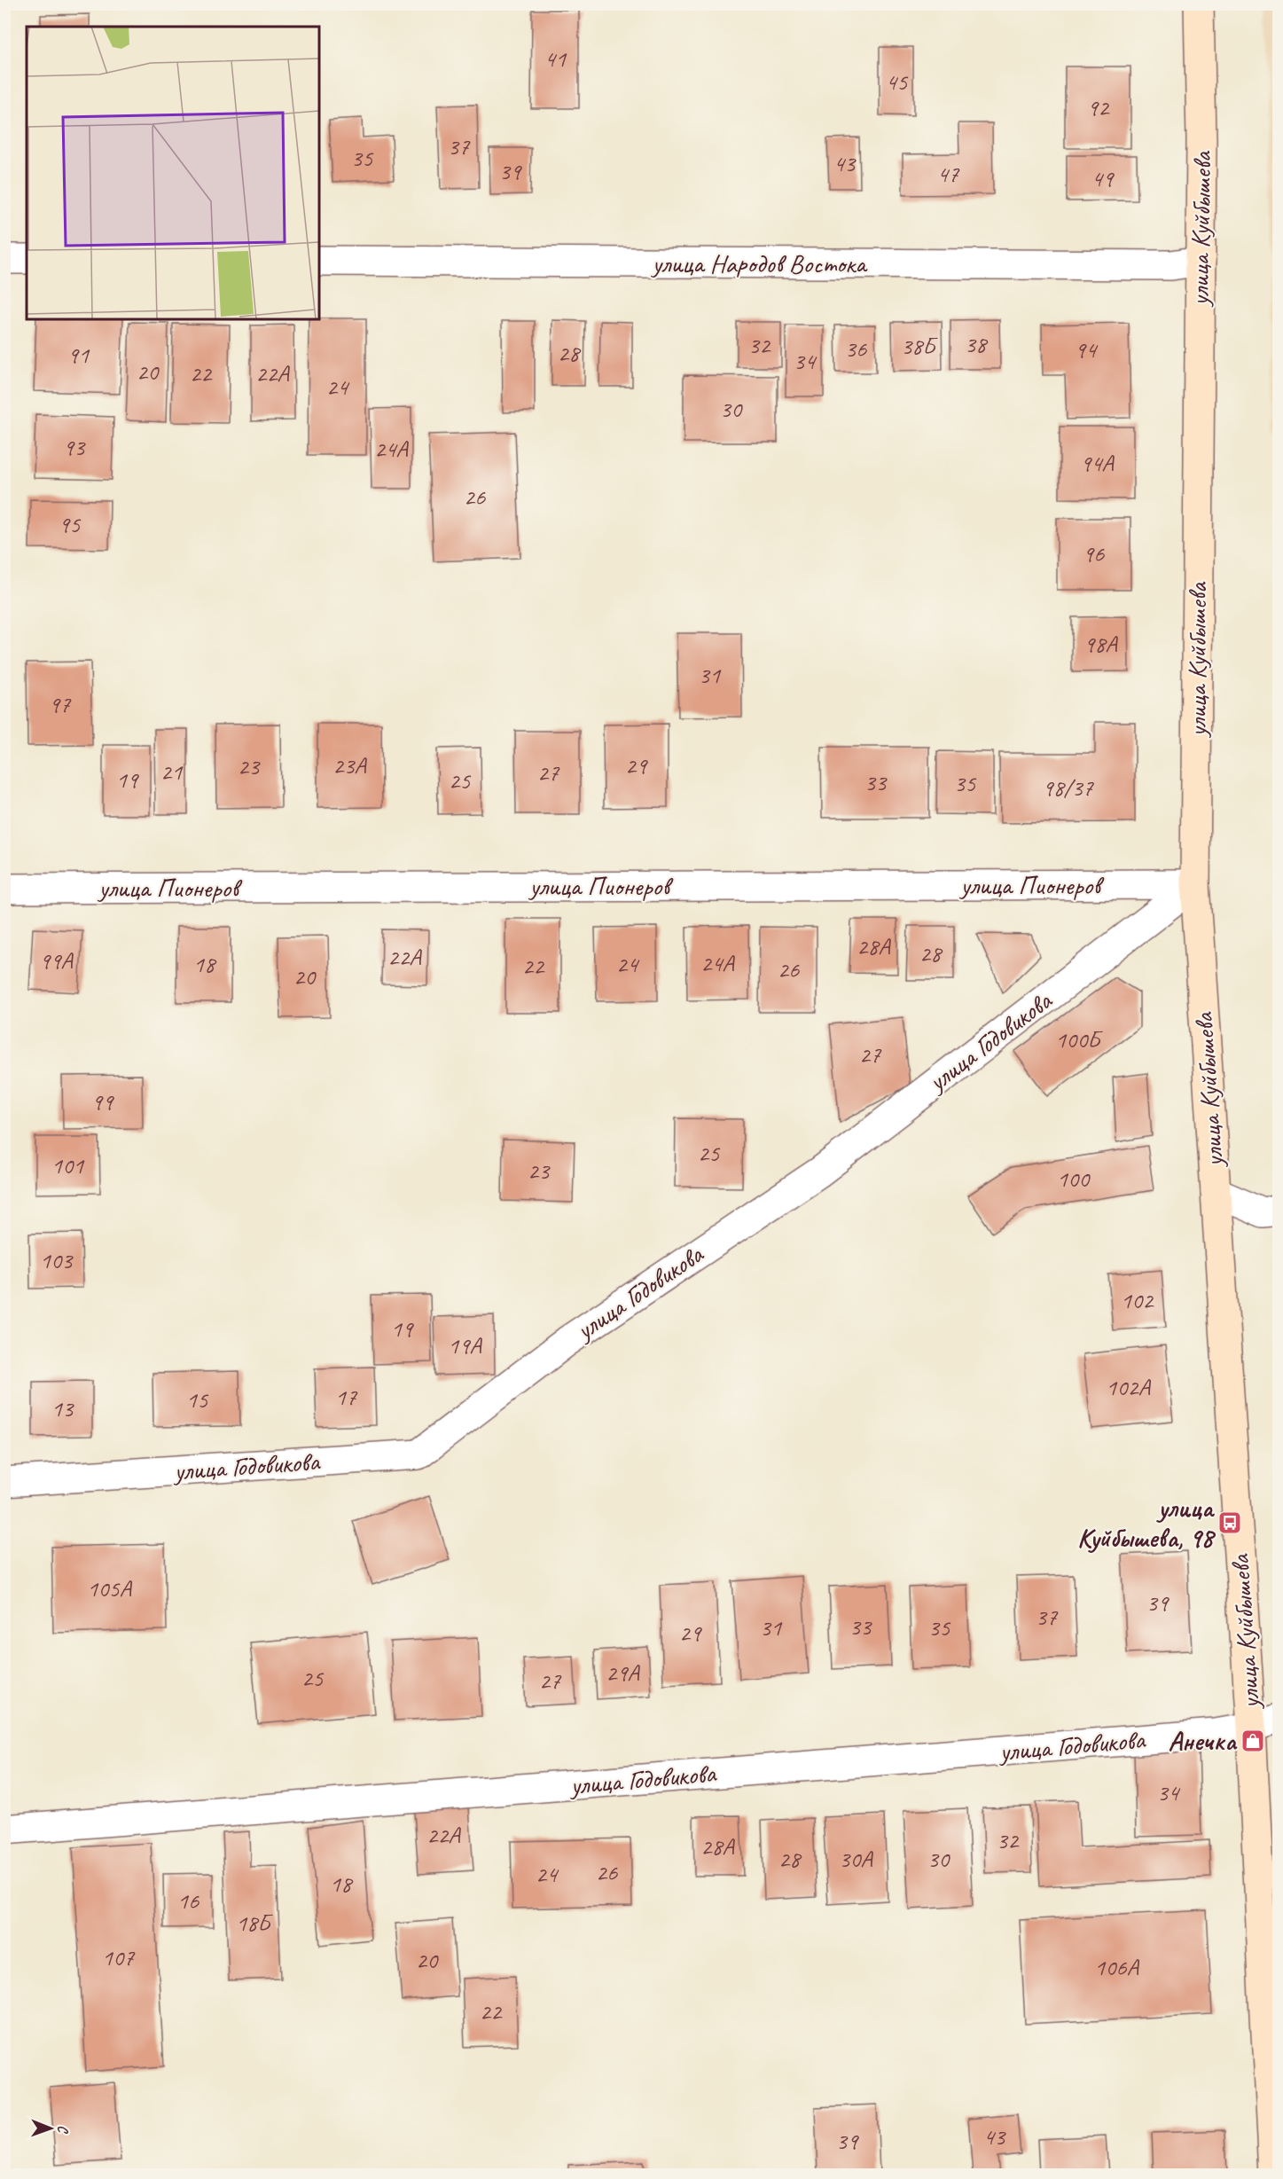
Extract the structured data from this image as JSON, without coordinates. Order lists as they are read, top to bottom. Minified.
{"streets":{"street":["улица Куйбышева","улица Народов Востока","улица Пионеров","улица Годовикова"]},"crossings":[["улица Куйбышева","улица Народов Востока"],["улица Куйбышева","улица Пионеров"],["улица Куйбышева","улица Годовикова"],["улица Пионеров","улица Годовикова"]],"places":{"bus stop":["улица Куйбышева, 98"],"shop":["Анечка"]},"house_numbers":["41","45","92","37","35","43","39","47","49","38","32","38Б","36","94","28","91","34","20","22","22А","24","30","93","24А","94А","26","95","96","98А","31","97","23А","29","23","21","27","19","25","33","35","98/37","28А","28","22А","99А","24А","18","24","22","26","20","100Б","27","99","25","101","23","100","103","102","19","19А","102А","17","15","13","105А","39","37","33","31","35","29","29А","25","27","34","22А","32","28А","28","30А","30","26","24","18","16","18Б","107","20","106А","22","43","39"],"north":"right"}
